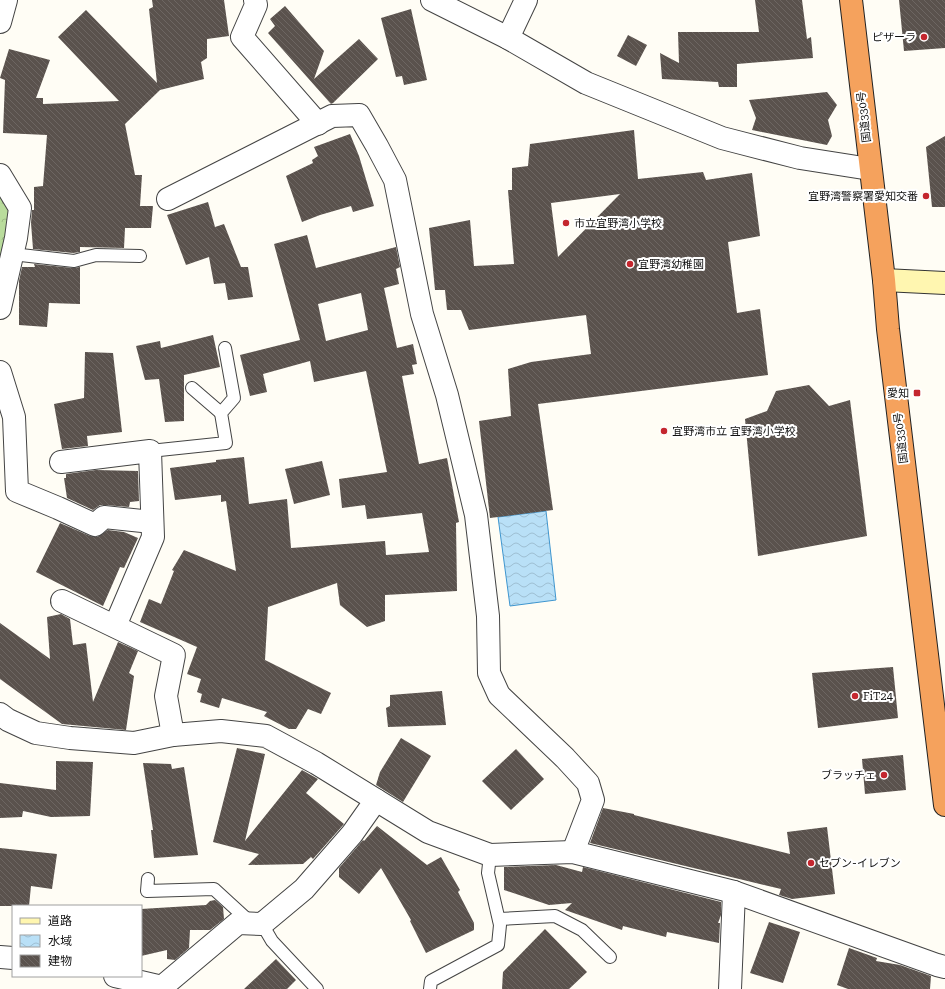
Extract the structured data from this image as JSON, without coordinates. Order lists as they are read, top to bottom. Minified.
{"streets":{"highway":["国道330号"]},"places":{"other":["ピザーラ","宜野湾警察署愛知交番","市立宜野湾小学校","宜野湾幼稚園","宜野湾市立 宜野湾小学校","FiT24","ブラッチェ","セブン-イレブン"],"transit":["愛知"]},"legend":["道路","水域","建物"]}
